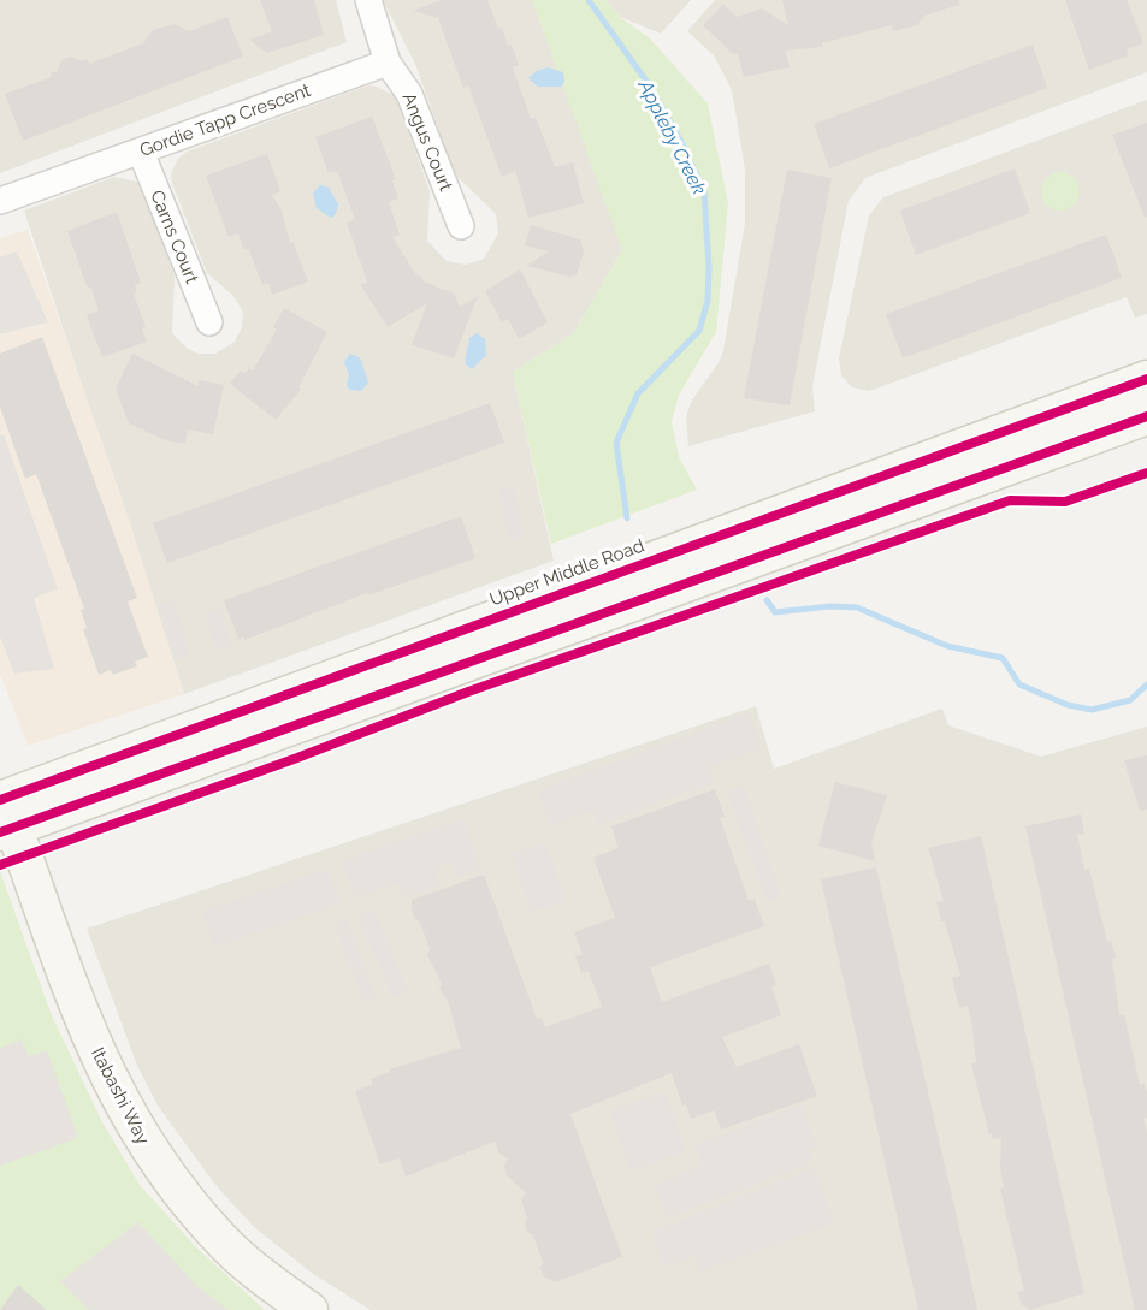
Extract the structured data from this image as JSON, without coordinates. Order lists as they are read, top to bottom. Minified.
{"streets":{"main road":["Upper Middle Road","Itabashi Way"],"street":["Gordie Tapp Crescent","Angus Court","Carns Court"]},"crossings":[["Gordie Tapp Crescent","Angus Court"],["Gordie Tapp Crescent","Carns Court"],["Upper Middle Road","Itabashi Way"]],"water":["Appleby Creek"]}
